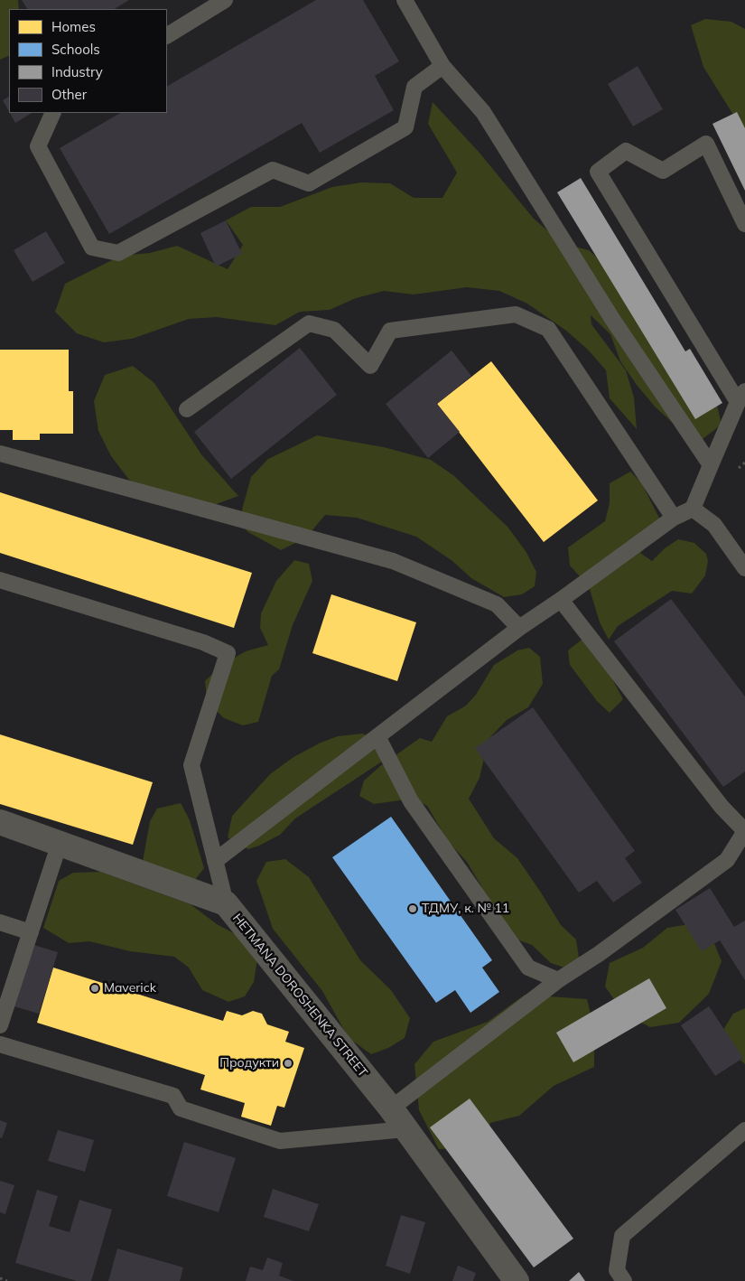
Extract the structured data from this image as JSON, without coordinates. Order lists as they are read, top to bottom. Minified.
{"streets":{"street":["HETMANA DOROSHENKA STREET"]},"places":["ТДМУ, к. № 11","Maverick","Продукти"],"legend":["Homes","Schools","Industry","Other"]}
